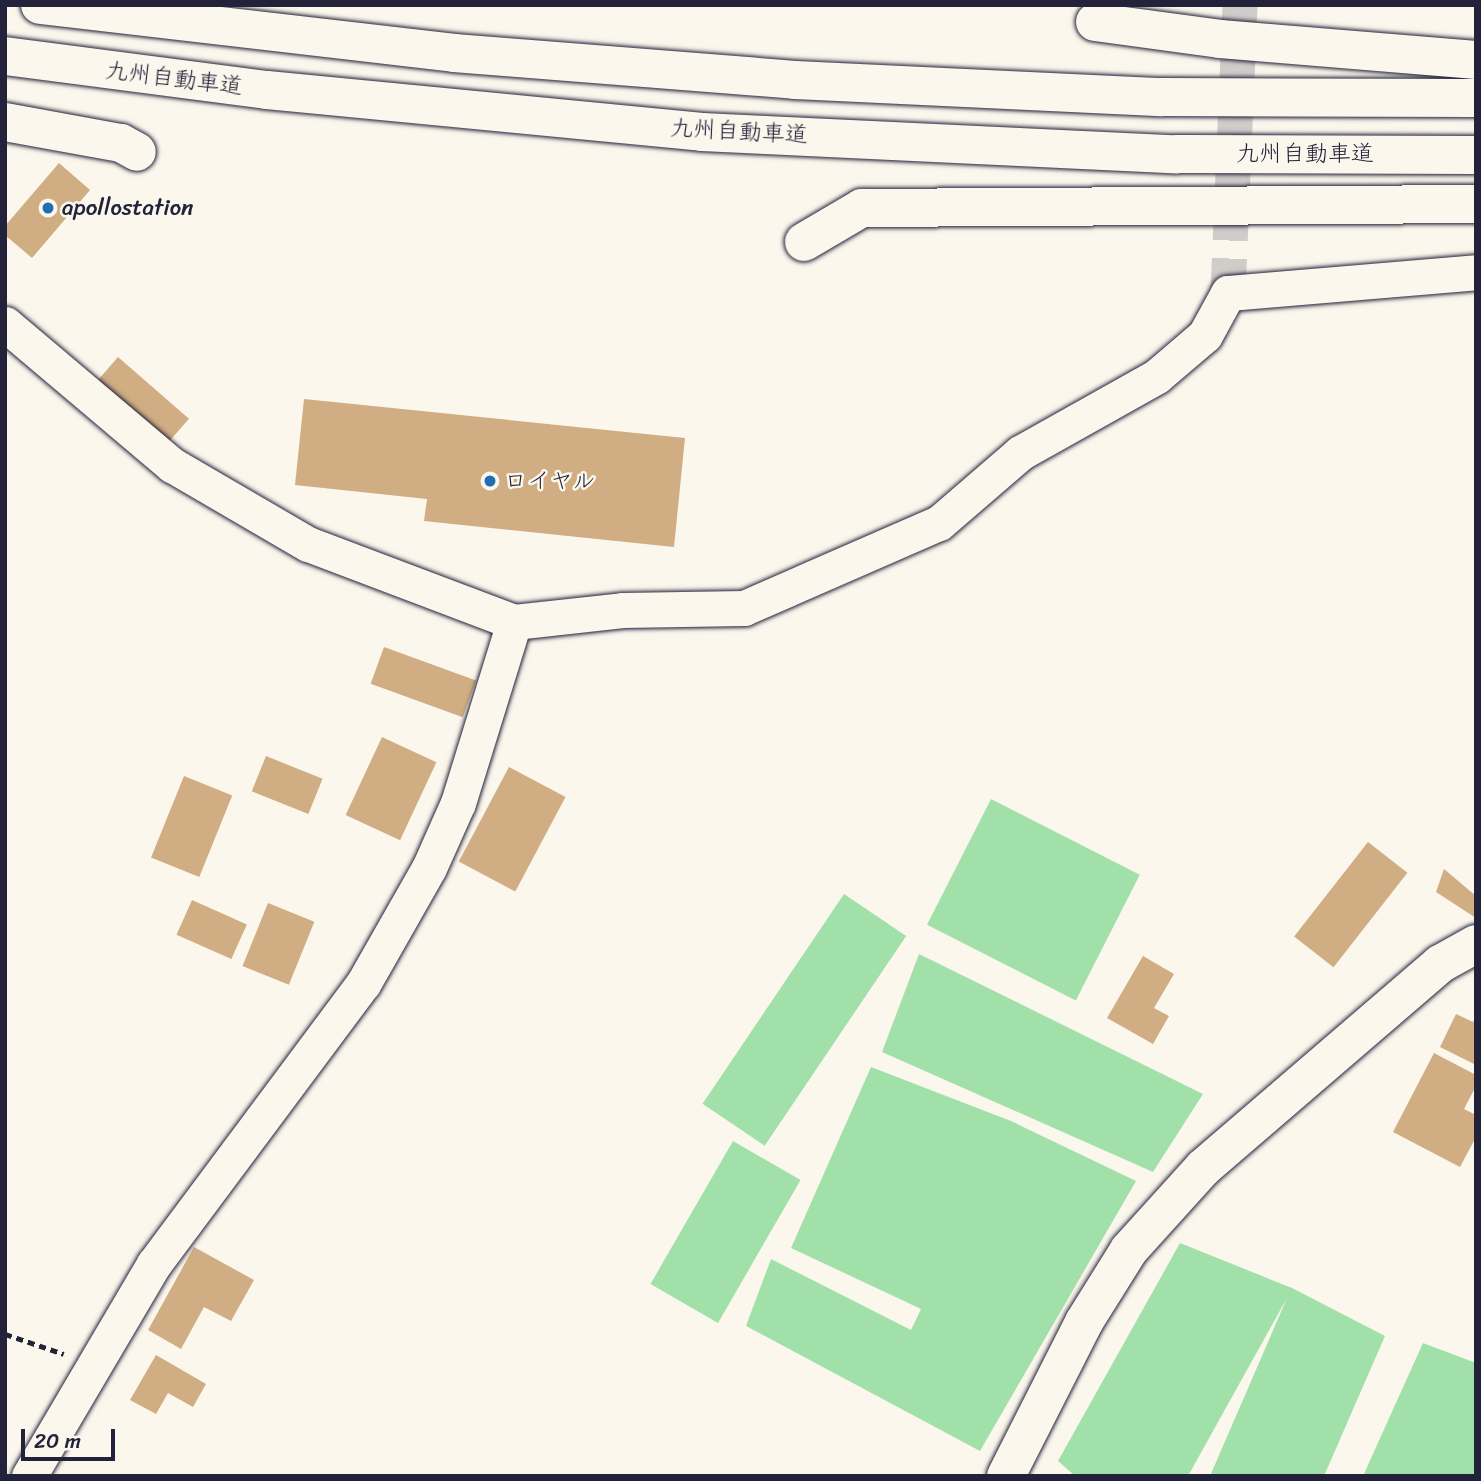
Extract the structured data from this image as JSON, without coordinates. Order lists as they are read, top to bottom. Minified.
{"streets":{"main road":["九州自動車道"]},"places":["apollostation","ロイヤル"],"scale_bar":"20 m"}
